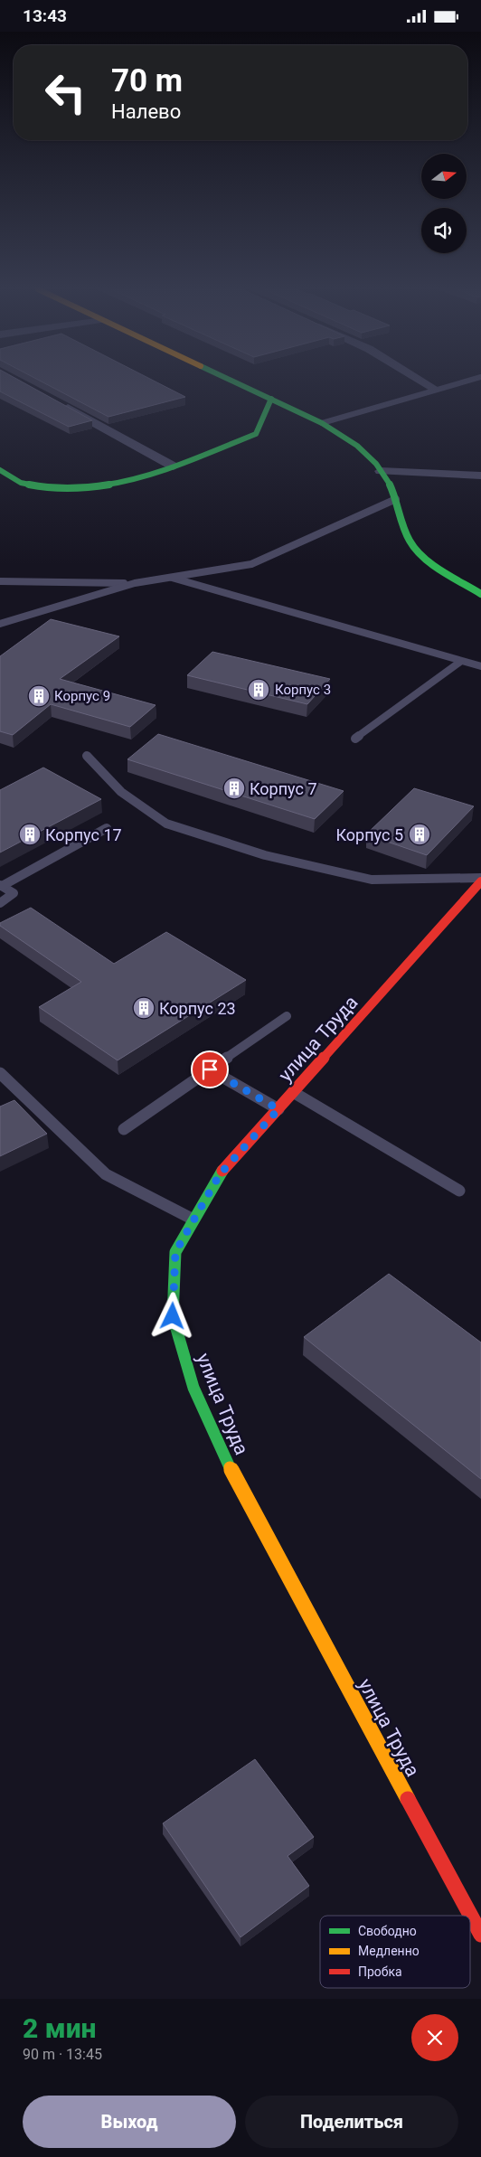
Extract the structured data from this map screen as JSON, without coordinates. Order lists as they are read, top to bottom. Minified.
{"streets":{"street":["улица Труда"]},"places":{"building":["Корпус 3","Корпус 9","Корпус 7","Корпус 17","Корпус 5","Корпус 23"]},"legend":["Свободно","Медленно","Пробка"],"north":"right","page":{"status":"13:43","turn":["70 m","Налево"],"heading":["2 мин","90 m · 13:45"],"buttons":["Выход","Поделиться"]}}
